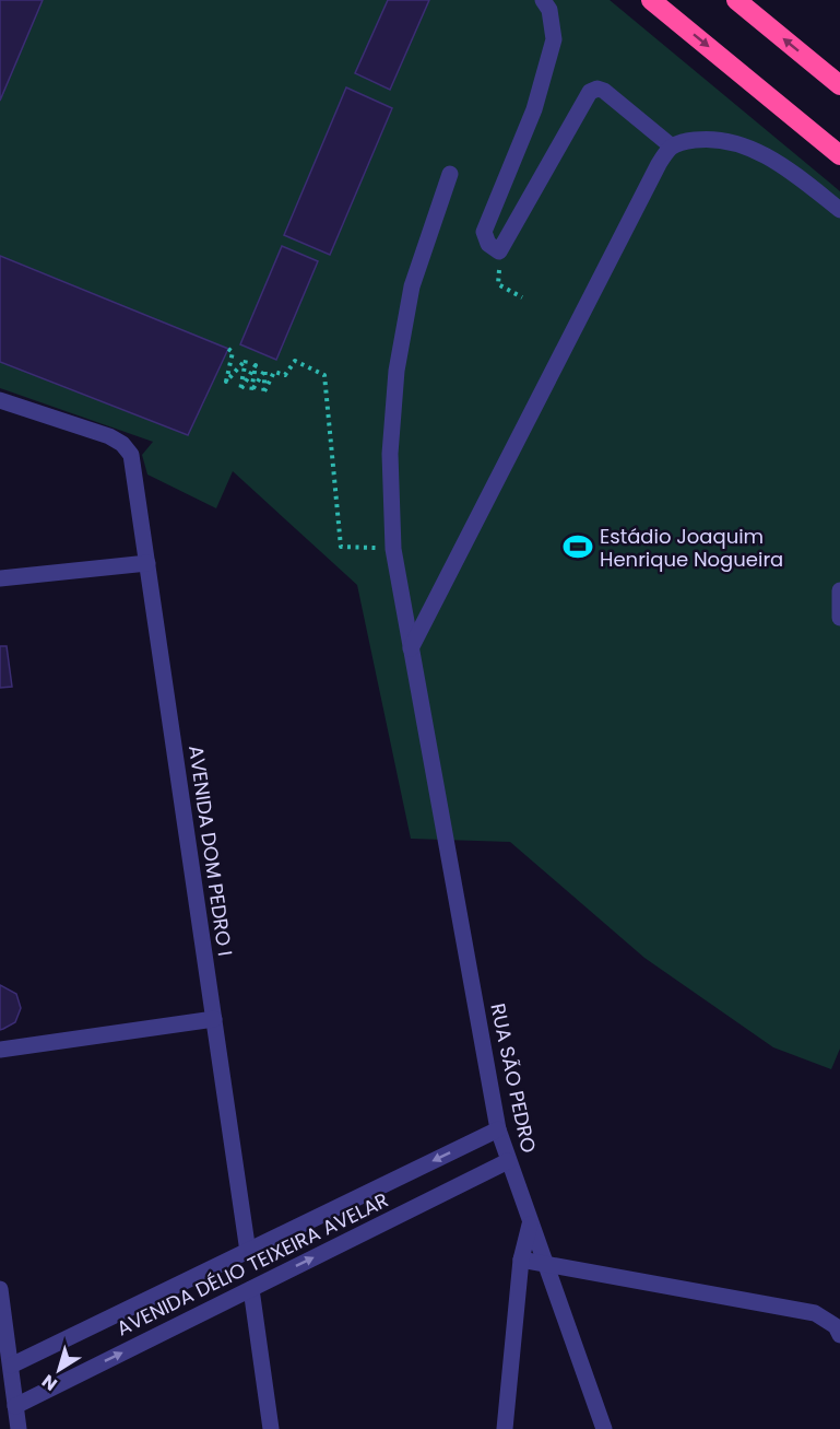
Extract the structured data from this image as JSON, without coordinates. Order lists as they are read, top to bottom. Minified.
{"streets":{"street":["AVENIDA DOM PEDRO I","RUA SÃO PEDRO","AVENIDA DÉLIO TEIXEIRA AVELAR"]},"crossings":[["AVENIDA DOM PEDRO I","AVENIDA DÉLIO TEIXEIRA AVELAR"],["RUA SÃO PEDRO","AVENIDA DÉLIO TEIXEIRA AVELAR"]],"places":{"sports":["Estádio Joaquim Henrique Nogueira"]},"north":"bottom left"}
